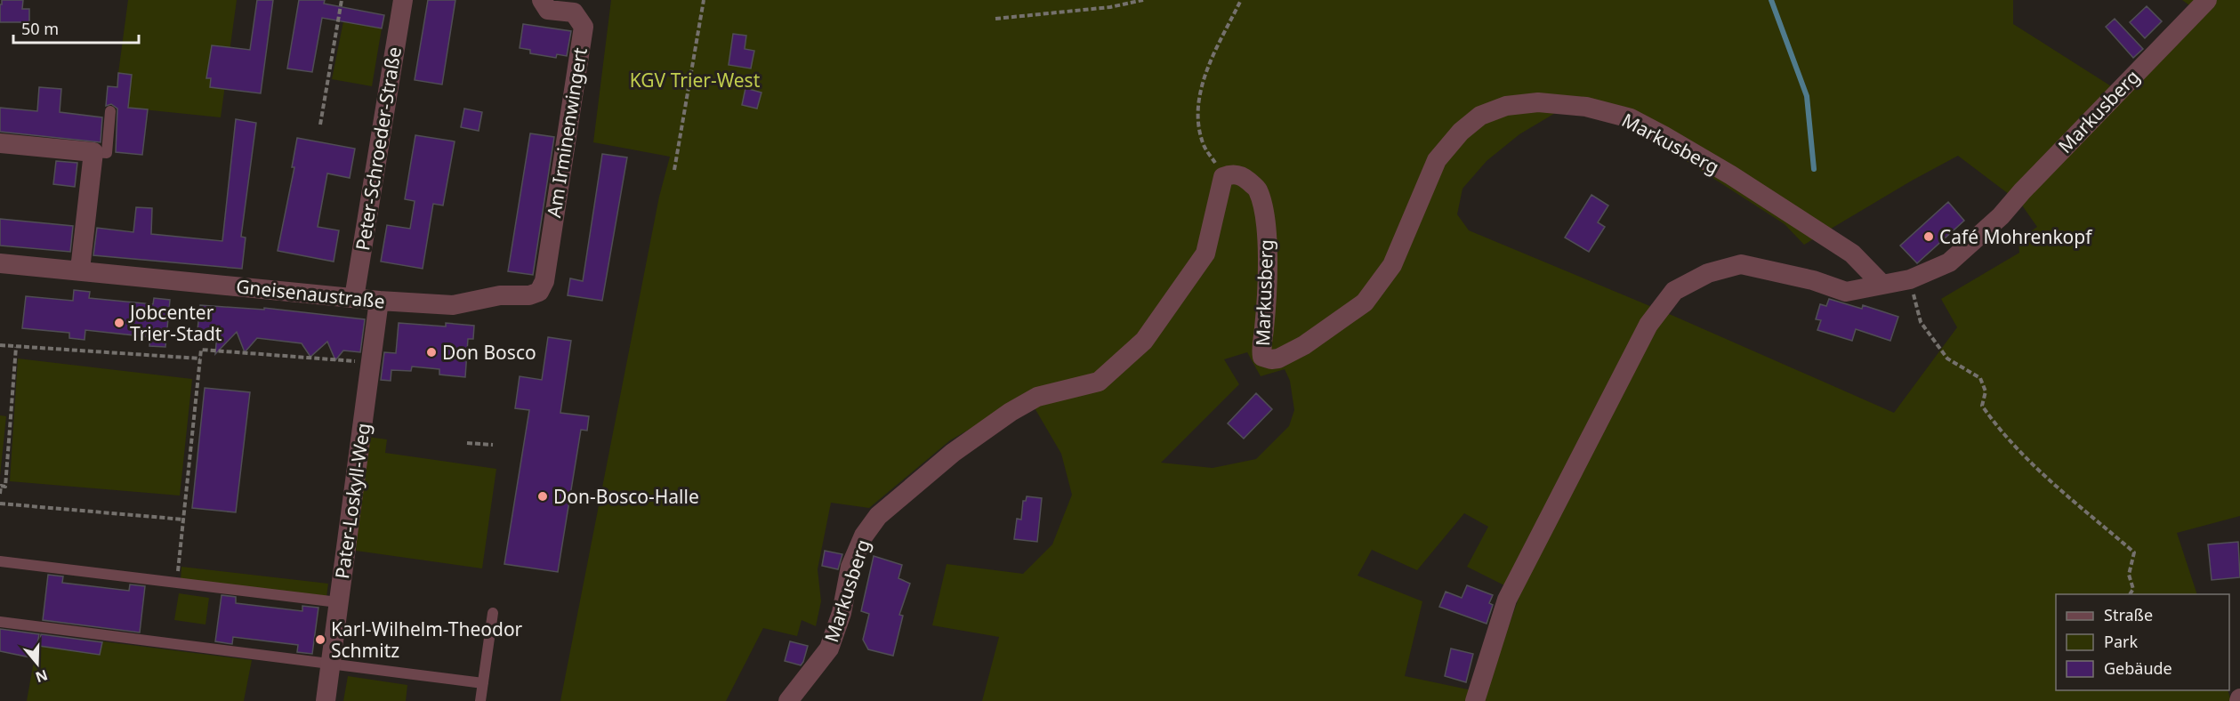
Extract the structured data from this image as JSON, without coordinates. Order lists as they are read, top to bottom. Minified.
{"streets":{"street":["Markusberg","Am Irminenwingert","Peter-Schroeder-Straße","Gneisenaustraße","Pater-Loskyll-Weg"]},"crossings":[["Am Irminenwingert","Gneisenaustraße"],["Peter-Schroeder-Straße","Gneisenaustraße"],["Gneisenaustraße","Pater-Loskyll-Weg"]],"parks":["KGV Trier-West"],"places":["Café Mohrenkopf","Jobcenter Trier-Stadt","Don Bosco","Don-Bosco-Halle","Karl-Wilhelm-Theodor Schmitz"],"legend":["Straße","Park","Gebäude"],"scale_bar":"50 m","north":"bottom"}
